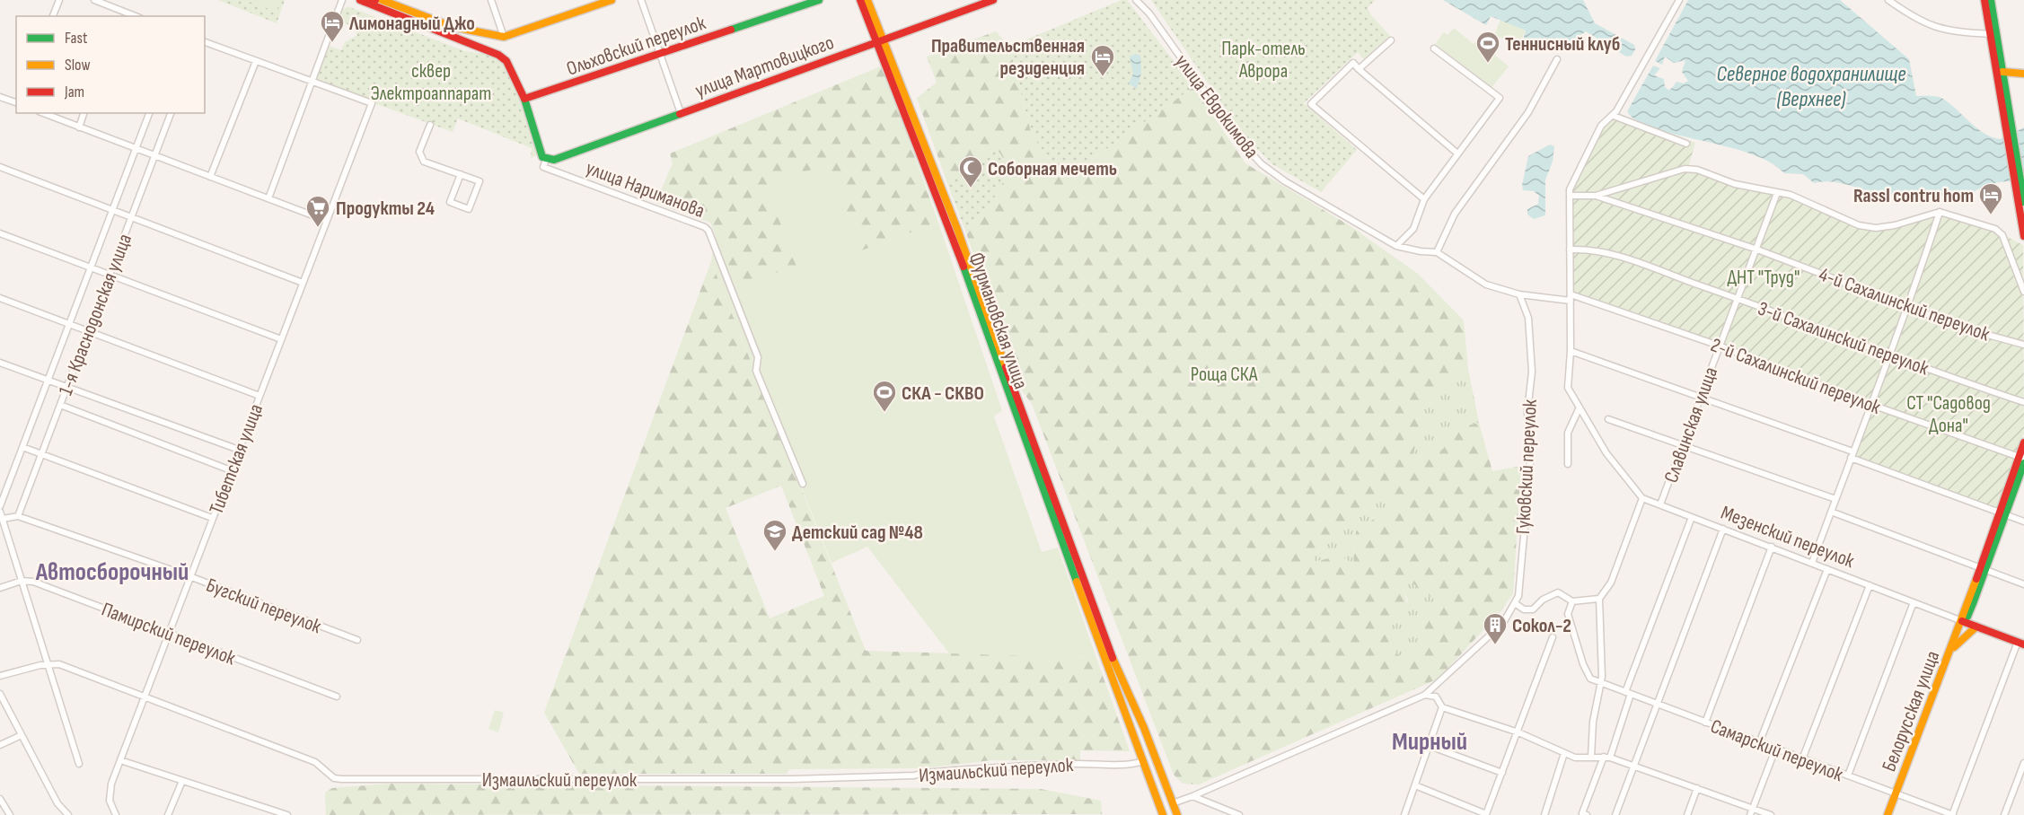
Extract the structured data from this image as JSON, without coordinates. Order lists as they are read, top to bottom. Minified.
{"streets":{"main road":["Ольховский переулок","улица Мартовицкого","улица Нариманова","Фурмановская улица","Мезенский переулок","Белорусская улица"],"street":["улица Евдокимова","4-й Сахалинский переулок","1-я Краснодонская улица","3-й Сахалинский переулок","2-й Сахалинский переулок","Славинская улица","Тибетская улица","Гуковский переулок","Бугский переулок","Памирский переулок","Самарский переулок","Измаильский переулок"]},"crossings":[["Ольховский переулок","улица Нариманова"],["улица Мартовицкого","улица Нариманова"],["улица Мартовицкого","Фурмановская улица"],["улица Евдокимова","2-й Сахалинский переулок"],["улица Евдокимова","Гуковский переулок"],["4-й Сахалинский переулок","Славинская улица"],["1-я Краснодонская улица","Бугский переулок"],["3-й Сахалинский переулок","Славинская улица"],["2-й Сахалинский переулок","Славинская улица"],["2-й Сахалинский переулок","Белорусская улица"],["Славинская улица","Мезенский переулок"],["Тибетская улица","Бугский переулок"],["Тибетская улица","Памирский переулок"],["Тибетская улица","Измаильский переулок"],["Мезенский переулок","Белорусская улица"],["Белорусская улица","Самарский переулок"]],"districts":["Автосборочный","Мирный"],"water":["Северное водохранилище (Верхнее)"],"parks":["Парк-отель Аврора","cквер Электроаппарат","ДНТ \"Труд\"","Роща СКА","СТ \"Садовод Дона\""],"places":{"hotel":["Лимонадный Джо","Правительственная резиденция","Rassl contru hom"],"sports":["Теннисный клуб","СКА - СКВО"],"mosque":["Соборная мечеть"],"supermarket":["Продукты 24"],"school or university":["Детский сад №48"],"building":["Сокол-2"]},"legend":["Fast","Slow","Jam"]}
